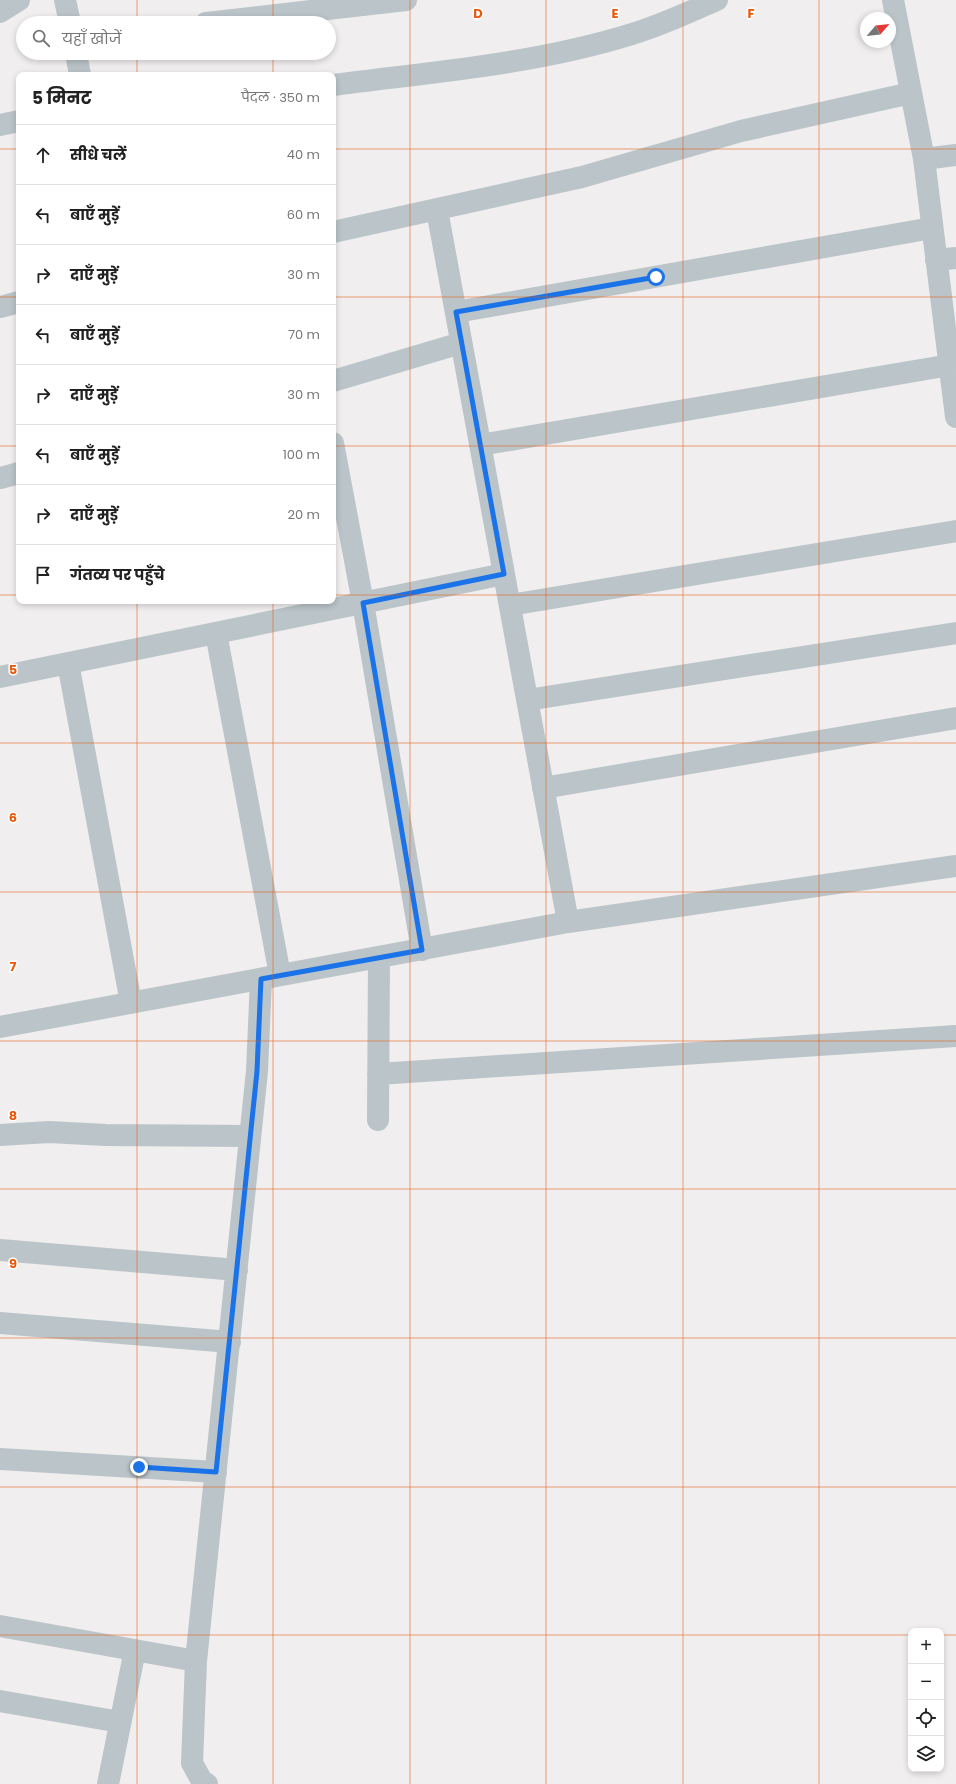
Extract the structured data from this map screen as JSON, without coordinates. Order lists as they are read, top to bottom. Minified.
{"north":"top right","page":{"search":"यहाँ खोजें","heading":["5 मिनट","पैदल · 350 m"],"list":[["सीधे चलें","40 m"],["बाएँ मुड़ें","60 m"],["दाएँ मुड़ें","30 m"],["बाएँ मुड़ें","70 m"],["दाएँ मुड़ें","30 m"],["बाएँ मुड़ें","100 m"],["दाएँ मुड़ें","20 m"],"गंतव्य पर पहुँचे"],"map_buttons":["+","−"]},"grid":{"columns":["D","E","F"],"rows":["5","6","7","8","9"]}}
